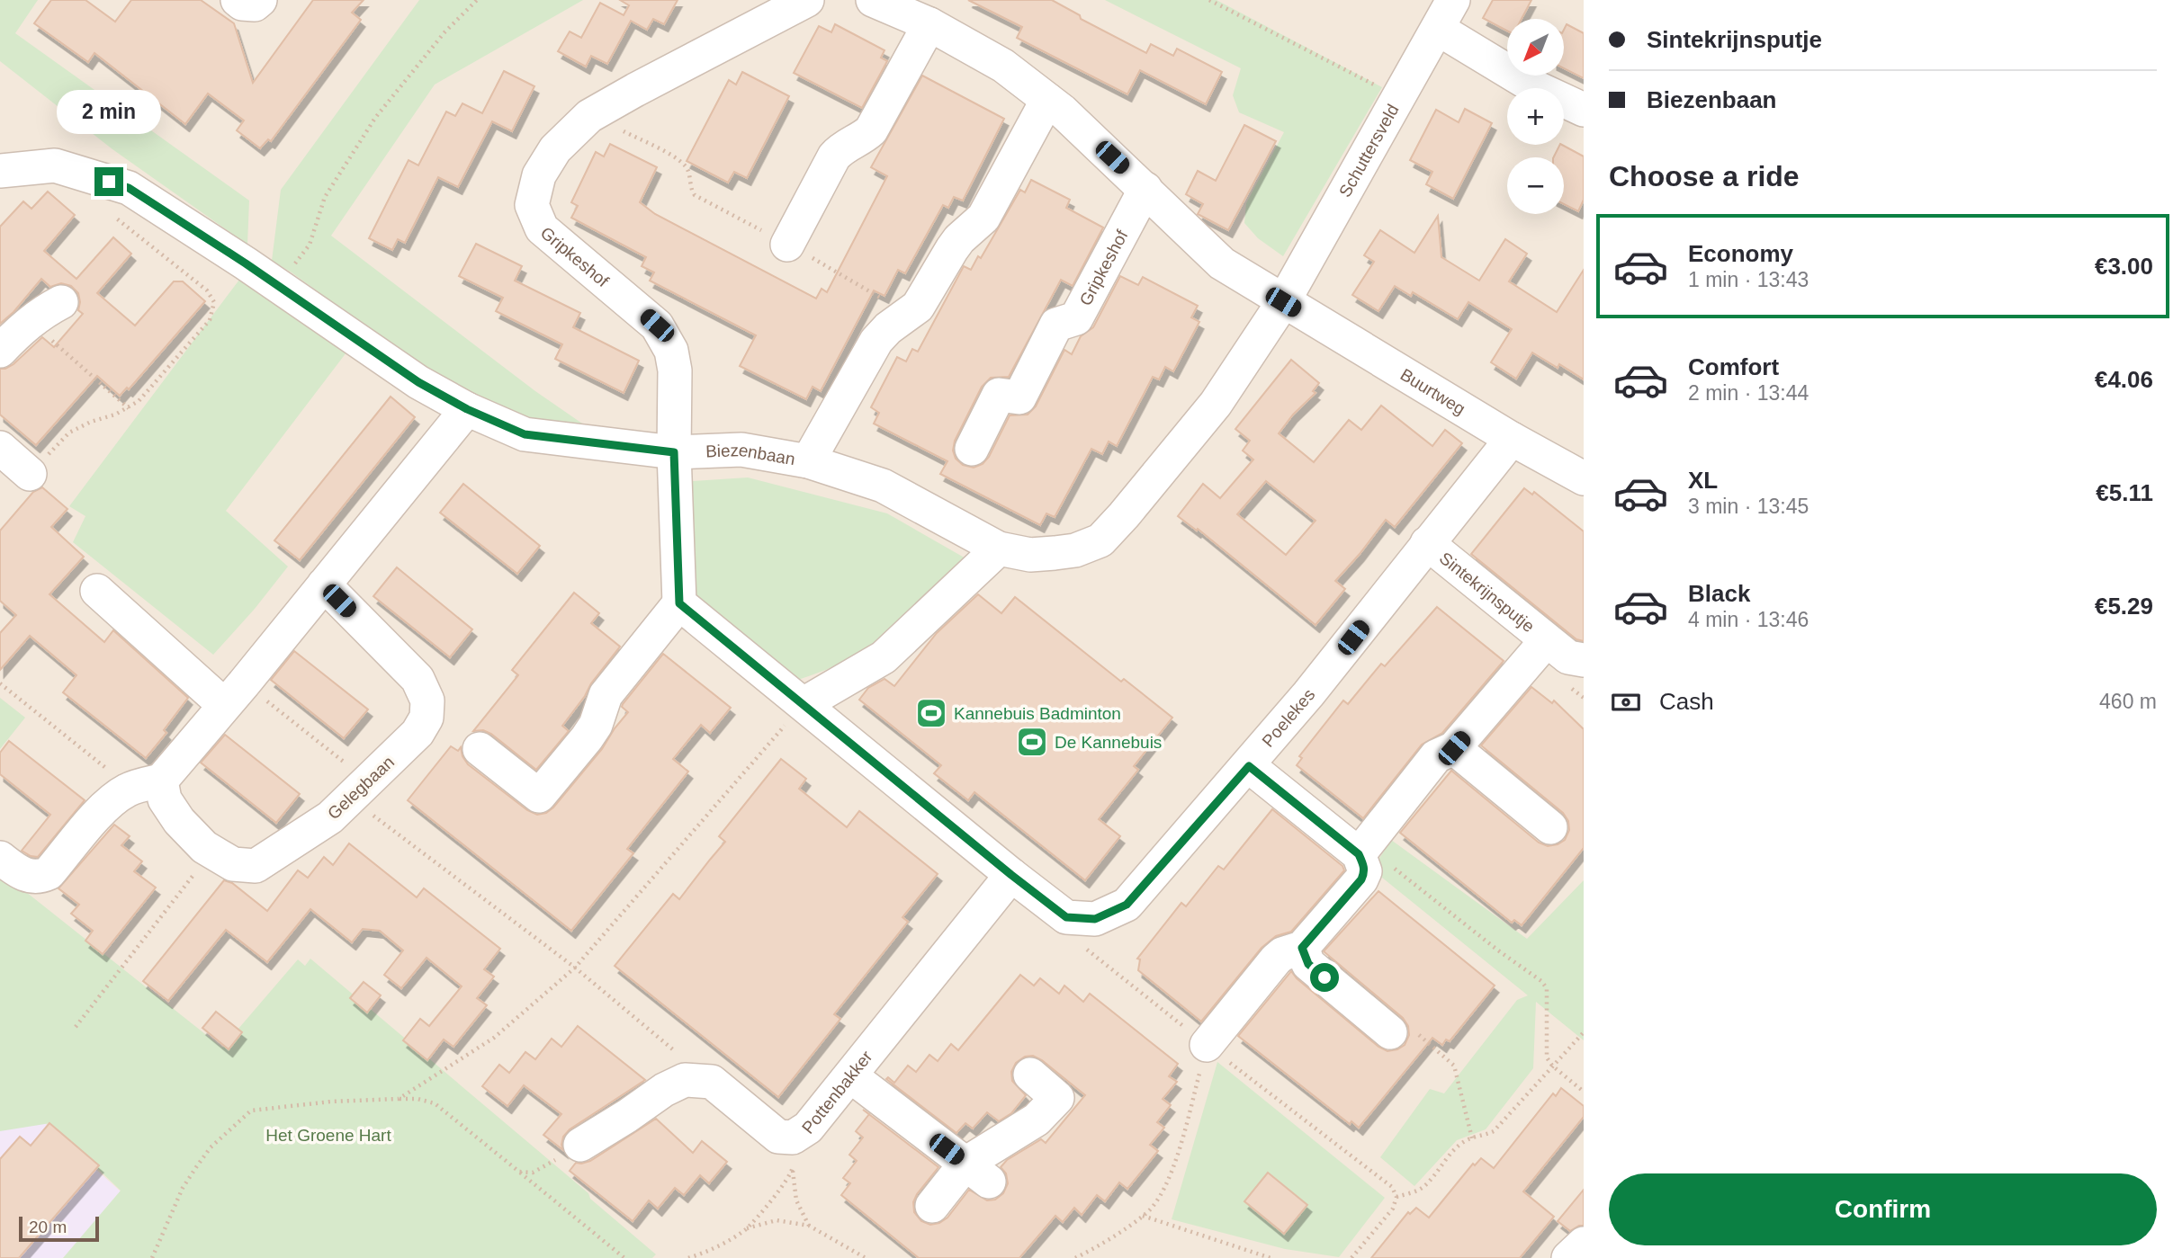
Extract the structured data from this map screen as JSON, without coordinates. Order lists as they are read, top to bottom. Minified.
{"streets":{"street":["Schuttersveld","Gripkeshof","Buurtweg","Biezenbaan","Sintekrijnsputje","Poelekes","Gelegbaan","Pottenbakker"]},"crossings":[["Schuttersveld","Buurtweg"],["Schuttersveld","Biezenbaan"],["Gripkeshof","Biezenbaan"],["Buurtweg","Biezenbaan"],["Buurtweg","Poelekes"],["Sintekrijnsputje","Poelekes"]],"parks":["Het Groene Hart"],"places":{"sports":["Kannebuis Badminton","De Kannebuis"]},"scale_bar":"20 m","north":"bottom left","page":{"banner":["Sintekrijnsputje","Biezenbaan"],"map_buttons":["+","−"],"bubble":"2 min","heading":"Choose a ride","list":[{"name":"Economy","note":"1 min · 13:43","value":"€3.00"},{"name":"Comfort","note":"2 min · 13:44","value":"€4.06"},{"name":"XL","note":"3 min · 13:45","value":"€5.11"},{"name":"Black","note":"4 min · 13:46","value":"€5.29"}],"pay":["Cash","460 m"],"buttons":"Confirm","scale":"20 m"}}
